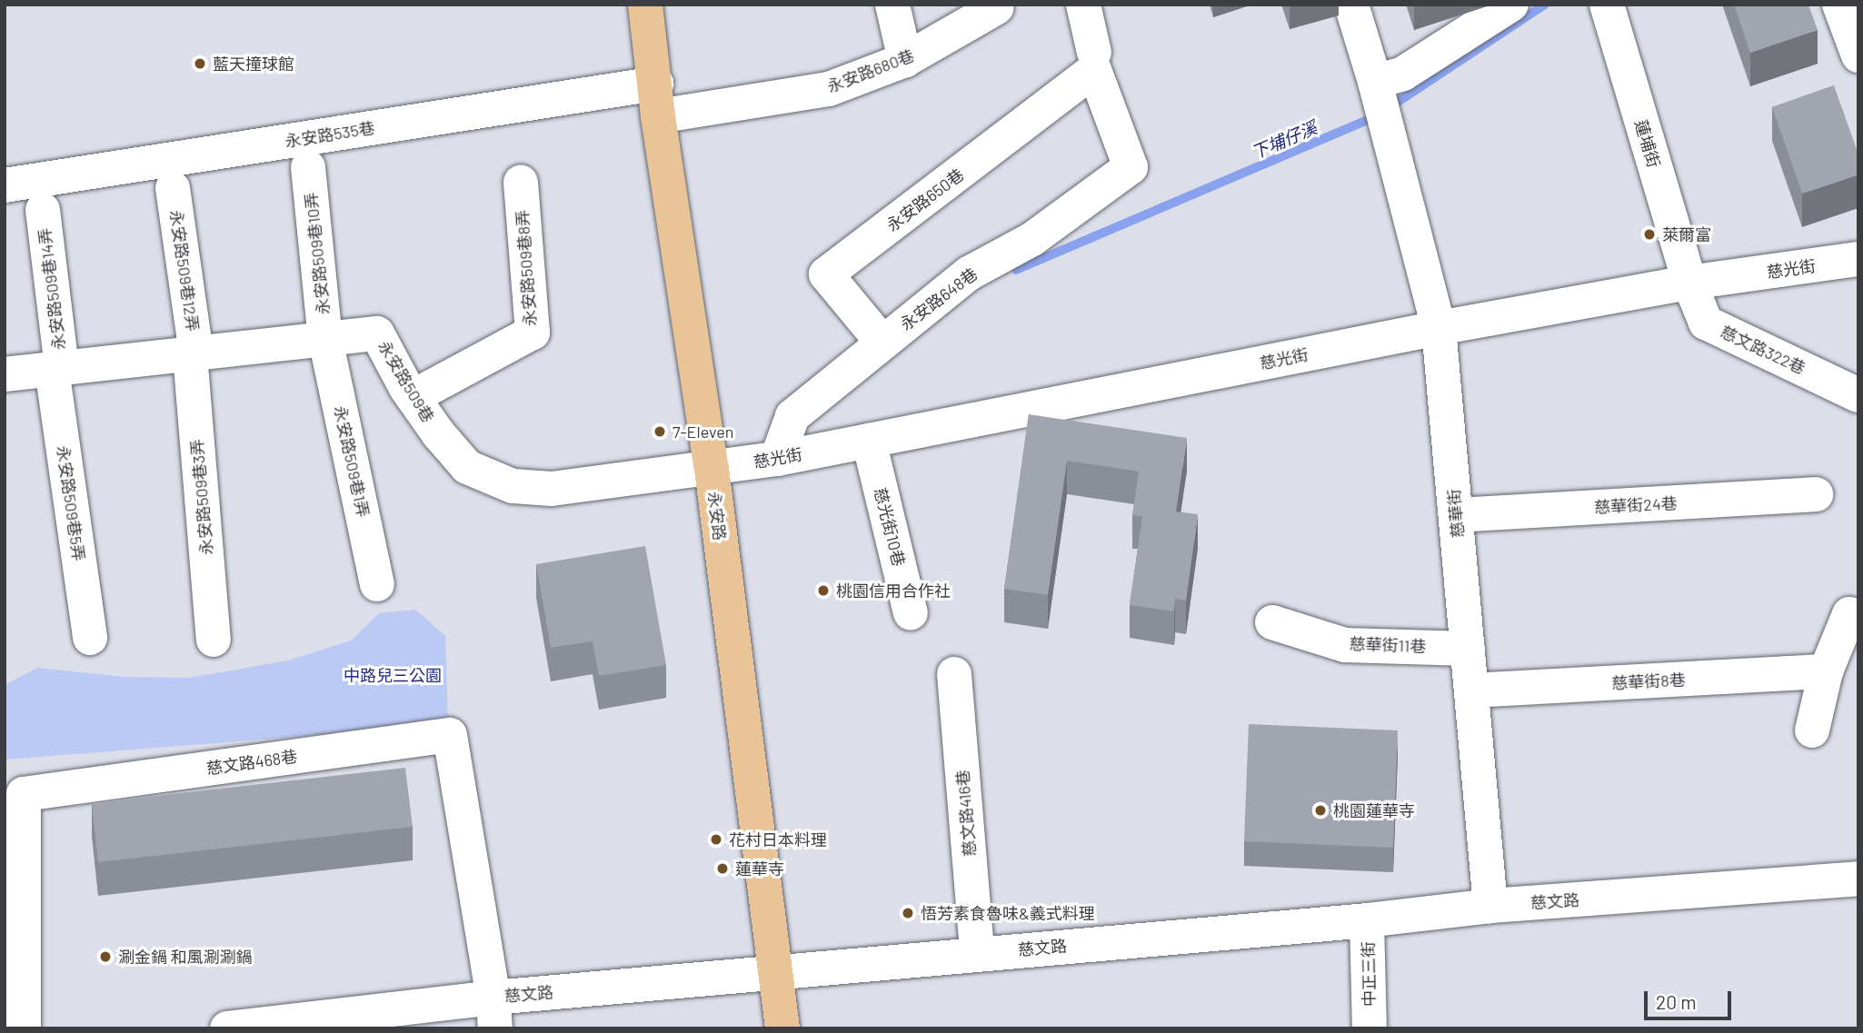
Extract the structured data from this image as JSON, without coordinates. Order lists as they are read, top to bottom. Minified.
{"streets":{"main road":["永安路"],"street":["永安路680巷","永安路535巷","蓮埔街","永安路650巷","永安路509巷10弄","永安路509巷8弄","慈光街","永安路509巷12弄","永安路509巷14弄","永安路648巷","慈文路322巷","永安路509巷","永安路509巷1弄","永安路509巷3弄","永安路509巷5弄","慈華街24巷","慈華街","慈光街10巷","慈華街11巷","慈華街8巷","慈文路468巷","慈文路416巷","慈文路","中正三街"]},"crossings":[["永安路680巷","永安路535巷"],["永安路680巷","永安路"],["永安路535巷","永安路"],["蓮埔街","慈光街"],["蓮埔街","慈文路322巷"],["永安路650巷","永安路648巷"],["永安路509巷10弄","永安路509巷"],["永安路509巷10弄","永安路509巷1弄"],["永安路509巷8弄","永安路509巷"],["慈光街","永安路648巷"],["慈光街","慈文路322巷"],["慈光街","永安路509巷"],["慈光街","慈華街"],["慈光街","永安路"],["慈光街","慈光街10巷"],["永安路509巷12弄","永安路509巷"],["永安路509巷12弄","永安路509巷3弄"],["永安路509巷14弄","永安路509巷"],["永安路509巷14弄","永安路509巷5弄"],["永安路509巷","永安路509巷1弄"],["永安路509巷","永安路509巷3弄"],["永安路509巷","永安路509巷5弄"],["永安路509巷","永安路"],["慈華街24巷","慈華街"],["慈華街","慈華街11巷"],["慈華街","慈華街8巷"],["慈華街","慈文路"],["永安路","慈文路"],["慈文路468巷","慈文路"],["慈文路416巷","慈文路"],["慈文路","中正三街"]],"water":["下埔仔溪"],"parks":["中路兒三公園"],"places":["藍天撞球館","萊爾富","7-Eleven","桃園信用合作社","桃園蓮華寺","花村日本料理","蓮華寺","悟芳素食魯味&義式料理","涮金鍋 和風涮涮鍋"],"scale_bar":"20 m"}
